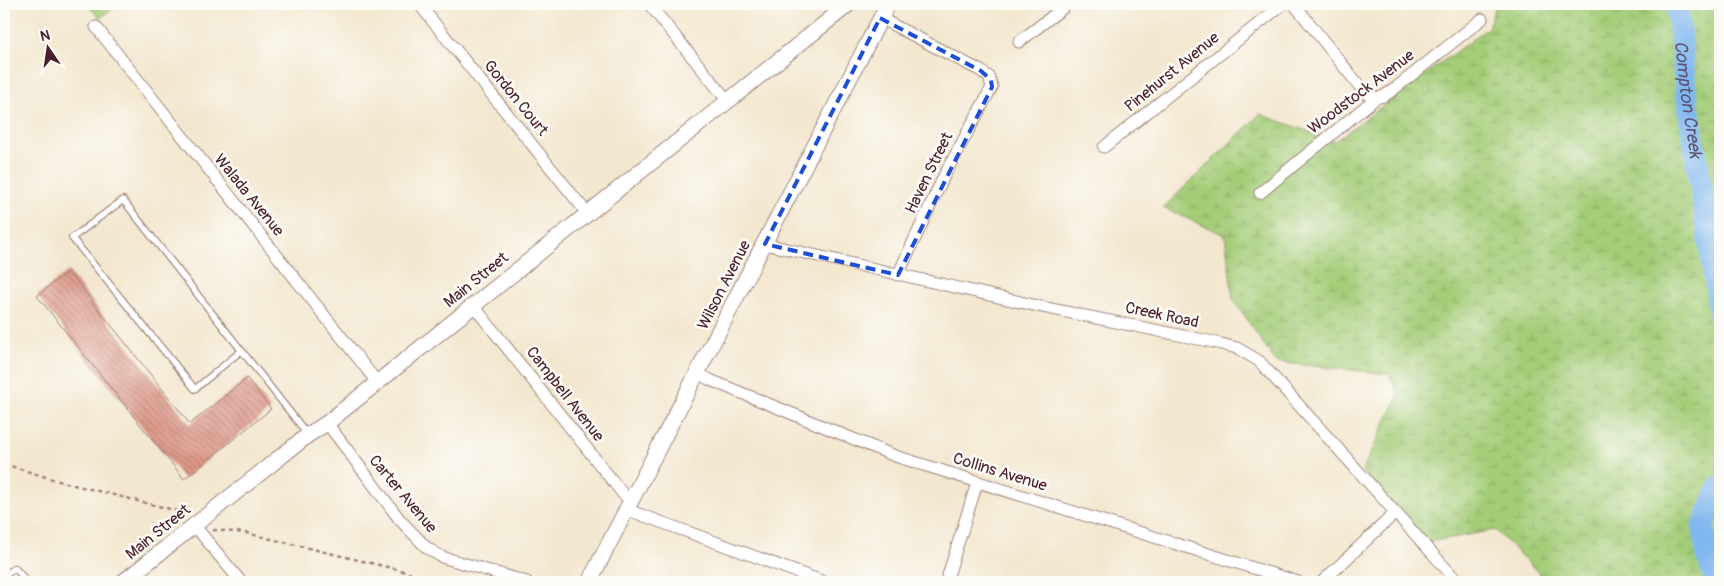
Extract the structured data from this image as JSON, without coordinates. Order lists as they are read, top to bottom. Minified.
{"streets":{"street":["Pinehurst Avenue","Woodstock Avenue","Gordon Court","Haven Street","Walada Avenue","Main Street","Wilson Avenue","Creek Road","Campbell Avenue","Collins Avenue","Carter Avenue"]},"crossings":[["Gordon Court","Main Street"],["Haven Street","Wilson Avenue"],["Haven Street","Creek Road"],["Walada Avenue","Main Street"],["Main Street","Campbell Avenue"],["Main Street","Carter Avenue"],["Wilson Avenue","Creek Road"],["Wilson Avenue","Campbell Avenue"],["Wilson Avenue","Collins Avenue"]],"water":["Compton Creek"],"north":"top"}
